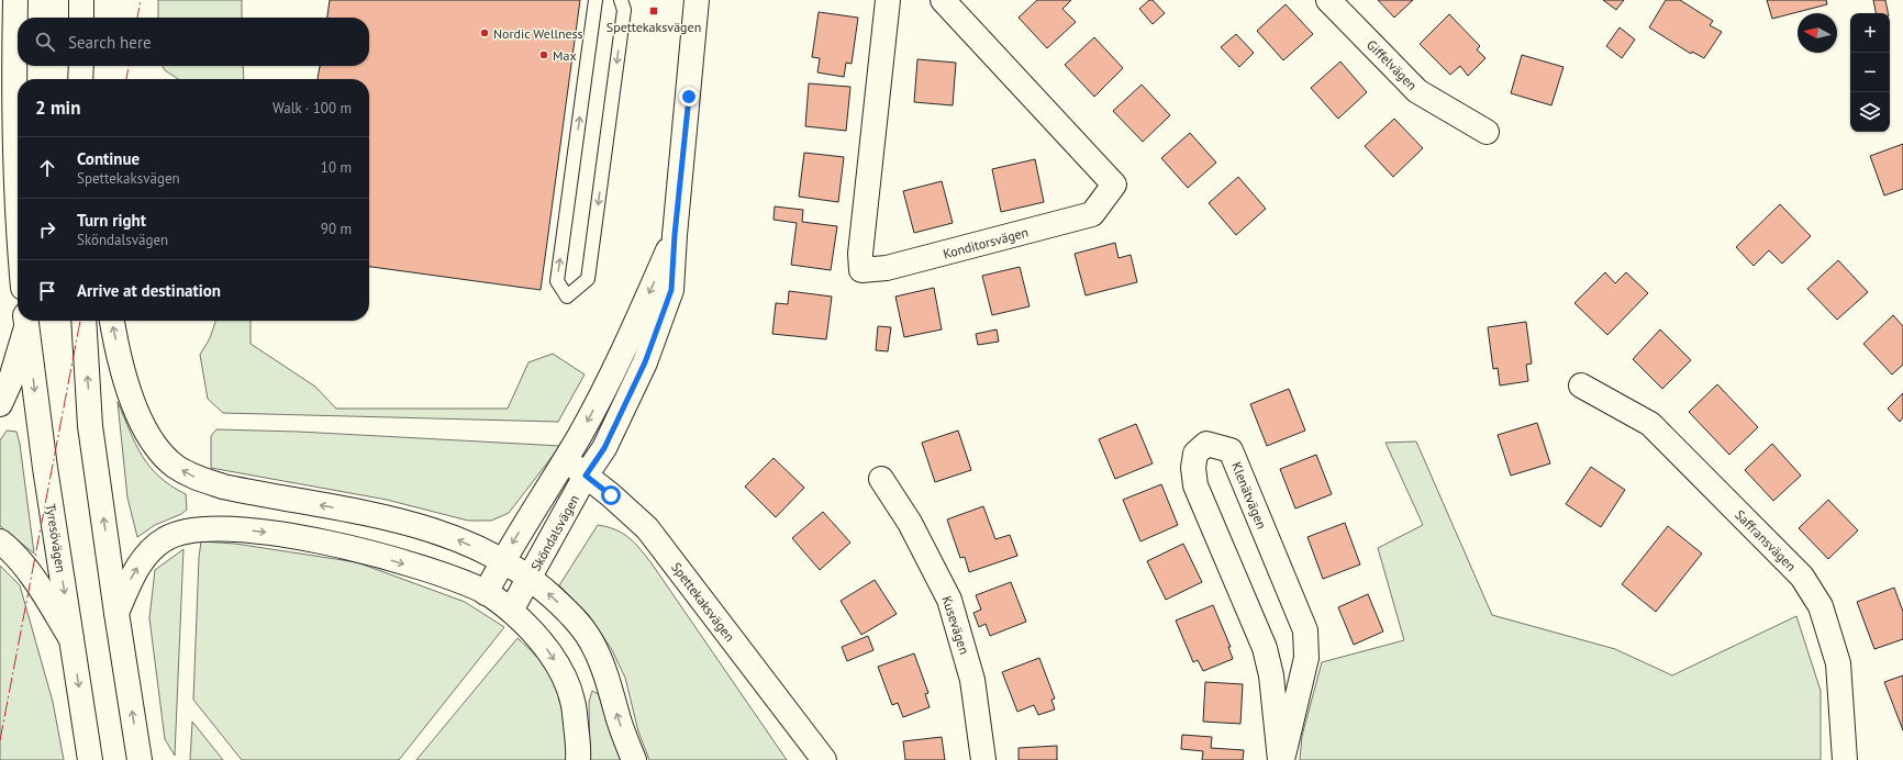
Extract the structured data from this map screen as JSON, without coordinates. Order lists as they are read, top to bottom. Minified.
{"streets":{"main road":["Giffelvägen","Konditorsvägen","Klenätvägen","Sköndalsvägen","Tyresövägen","Saffransvägen","Spettekaksvägen","Kusevägen"]},"crossings":[["Sköndalsvägen","Spettekaksvägen"]],"places":{"transit":["Spettekaksvägen"],"other":["Nordic Wellness","Max"]},"north":"left","page":{"map_buttons":["+","−"],"search":"Search here","heading":["2 min","Walk · 100 m"],"list":[["Continue","Spettekaksvägen","10 m"],["Turn right","Sköndalsvägen","90 m"],"Arrive at destination"]}}
